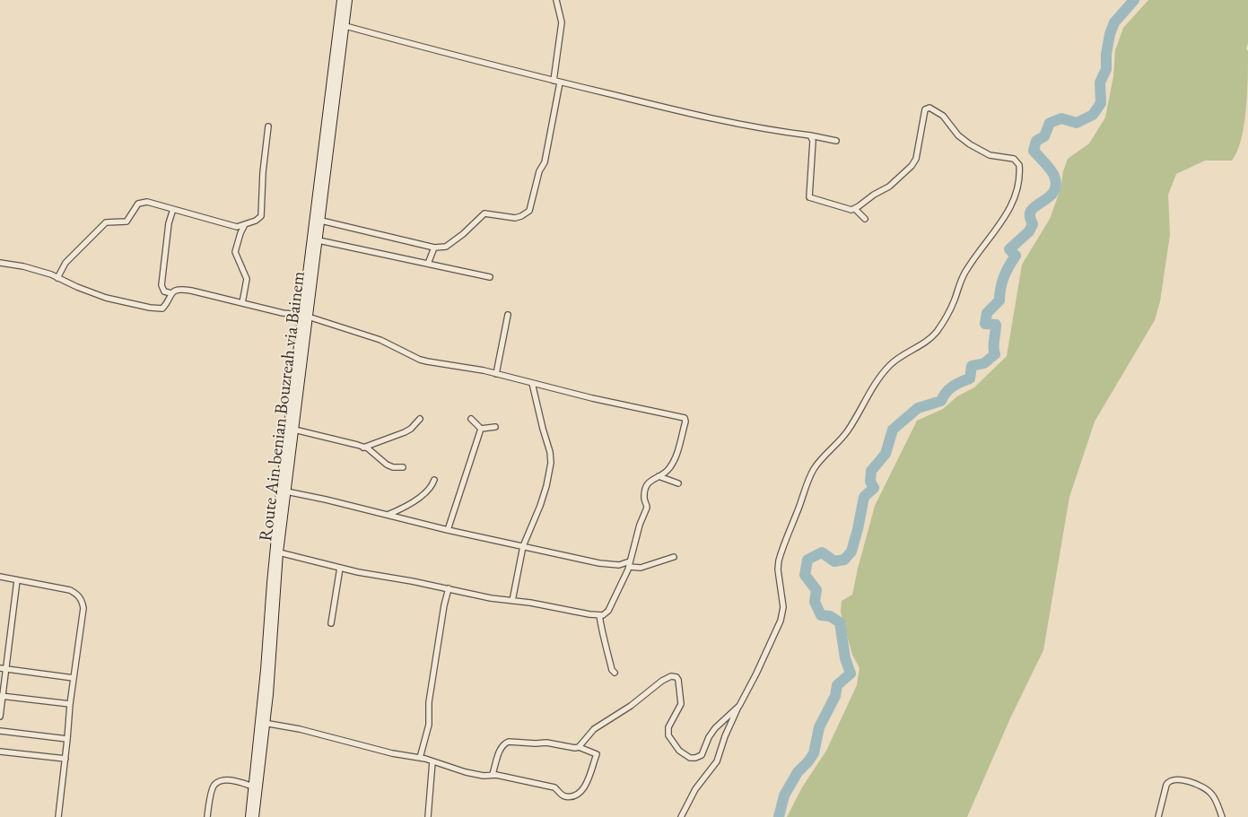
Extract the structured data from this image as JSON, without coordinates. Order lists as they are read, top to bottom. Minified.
{"streets":{"main road":["Route Ain benian Bouzreah via Bainem"]}}
